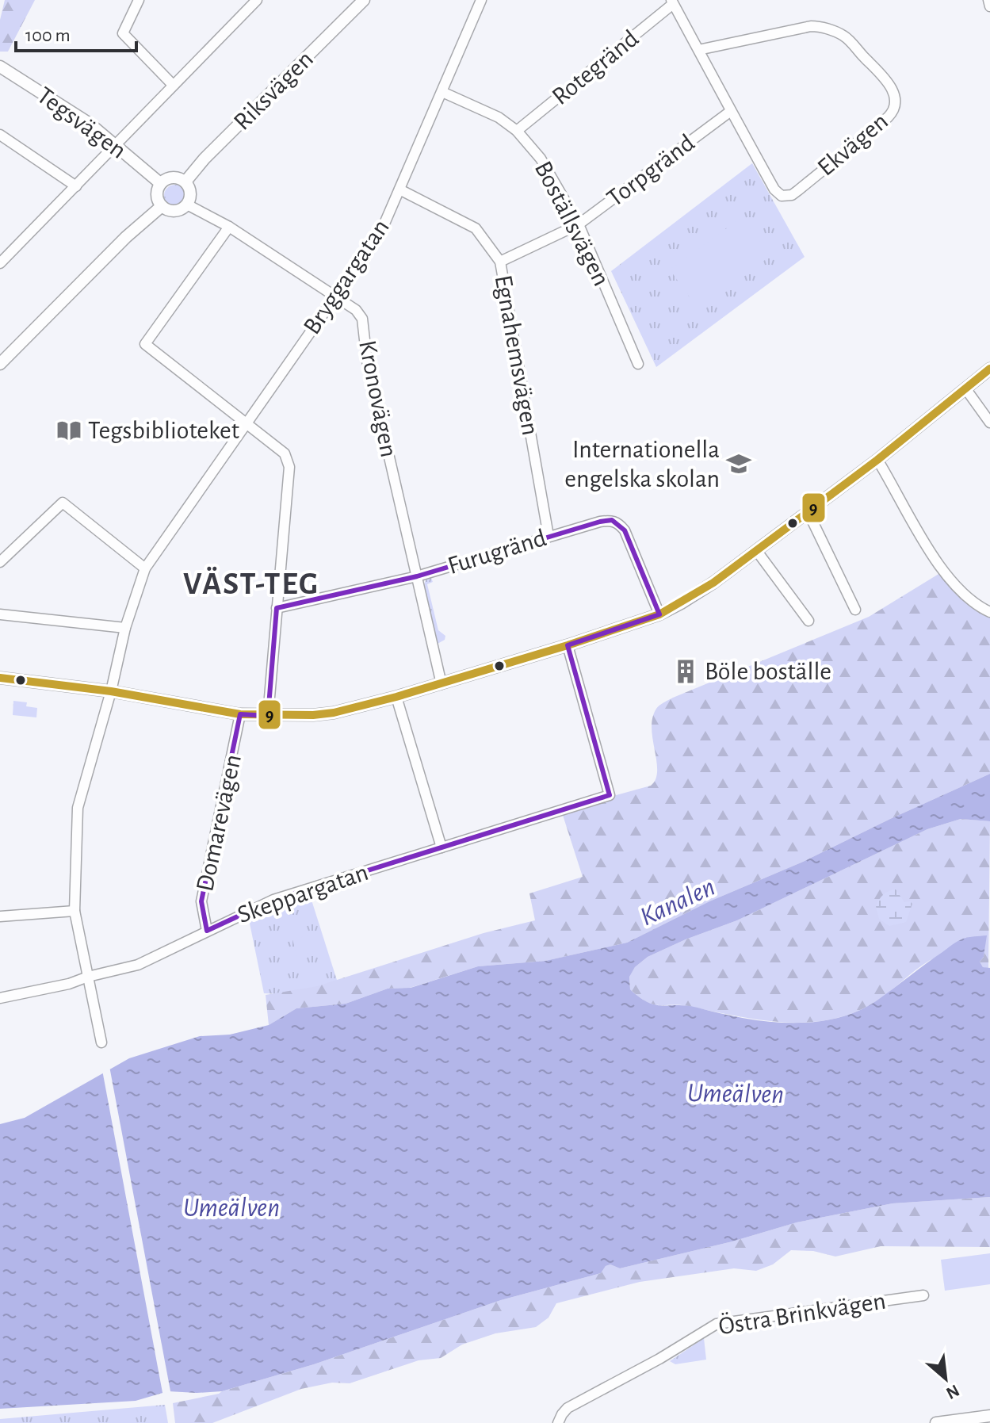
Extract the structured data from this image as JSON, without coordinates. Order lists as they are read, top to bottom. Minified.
{"streets":{"street":["Rotegränd","Riksvägen","Tegsvägen","Ekvägen","Torpgränd","Boställsvägen","Bryggargatan","Egnahemsvägen","Kronovägen","Furugränd","Domarevägen","Skeppargatan","Östra Brinkvägen"]},"crossings":[["Rotegränd","Ekvägen"],["Rotegränd","Boställsvägen"],["Riksvägen","Tegsvägen"],["Riksvägen","Kronovägen"],["Tegsvägen","Kronovägen"],["Ekvägen","Torpgränd"],["Torpgränd","Boställsvägen"],["Torpgränd","Egnahemsvägen"],["Boställsvägen","Bryggargatan"],["Bryggargatan","Egnahemsvägen"],["Bryggargatan","Kronovägen"],["Bryggargatan","Skeppargatan"],["Egnahemsvägen","Furugränd"],["Kronovägen","Furugränd"],["Domarevägen","Skeppargatan"]],"districts":["VÄST-TEG"],"water":["Kanalen","Umeälven"],"places":{"library":["Tegsbiblioteket"],"school or university":["Internationella engelska skolan"],"building":["Böle boställe"]},"lines":["transit line 9"],"scale_bar":"100 m","north":"bottom right"}
